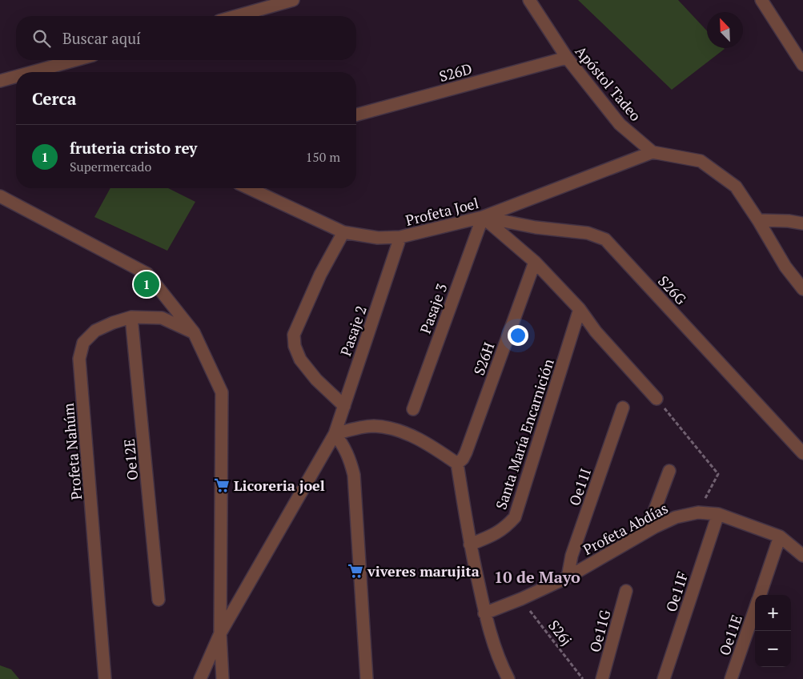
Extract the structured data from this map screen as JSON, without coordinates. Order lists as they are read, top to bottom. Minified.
{"streets":{"street":["S26D","Apóstol Tadeo","Profeta Joel","S26G","Pasaje 3","Pasaje 2","S26H","Santa María Encarnición","Profeta Nahúm","Oe12E","Oe11I","Profeta Abdías","Oe11F","Oe11G","Oe11E"],"path":["S26j"]},"crossings":[["S26D","Apóstol Tadeo"],["Apóstol Tadeo","Profeta Joel"],["Profeta Joel","S26G"],["Profeta Joel","Pasaje 3"],["Profeta Joel","Pasaje 2"],["S26G","Pasaje 3"],["Profeta Nahúm","Oe12E"],["Oe11I","Profeta Abdías"],["Profeta Abdías","Oe11F"],["Profeta Abdías","S26j"],["Profeta Abdías","Oe11E"]],"districts":["10 de Mayo"],"places":{"supermarket":["Licoreria joel","viveres marujita"]},"north":"top left","page":{"search":"Buscar aquí","heading":"Cerca","list":[{"mark":"1","name":"fruteria cristo rey","note":"Supermercado","value":"150 m"}],"pins":"1","map_buttons":["+","−"]}}
